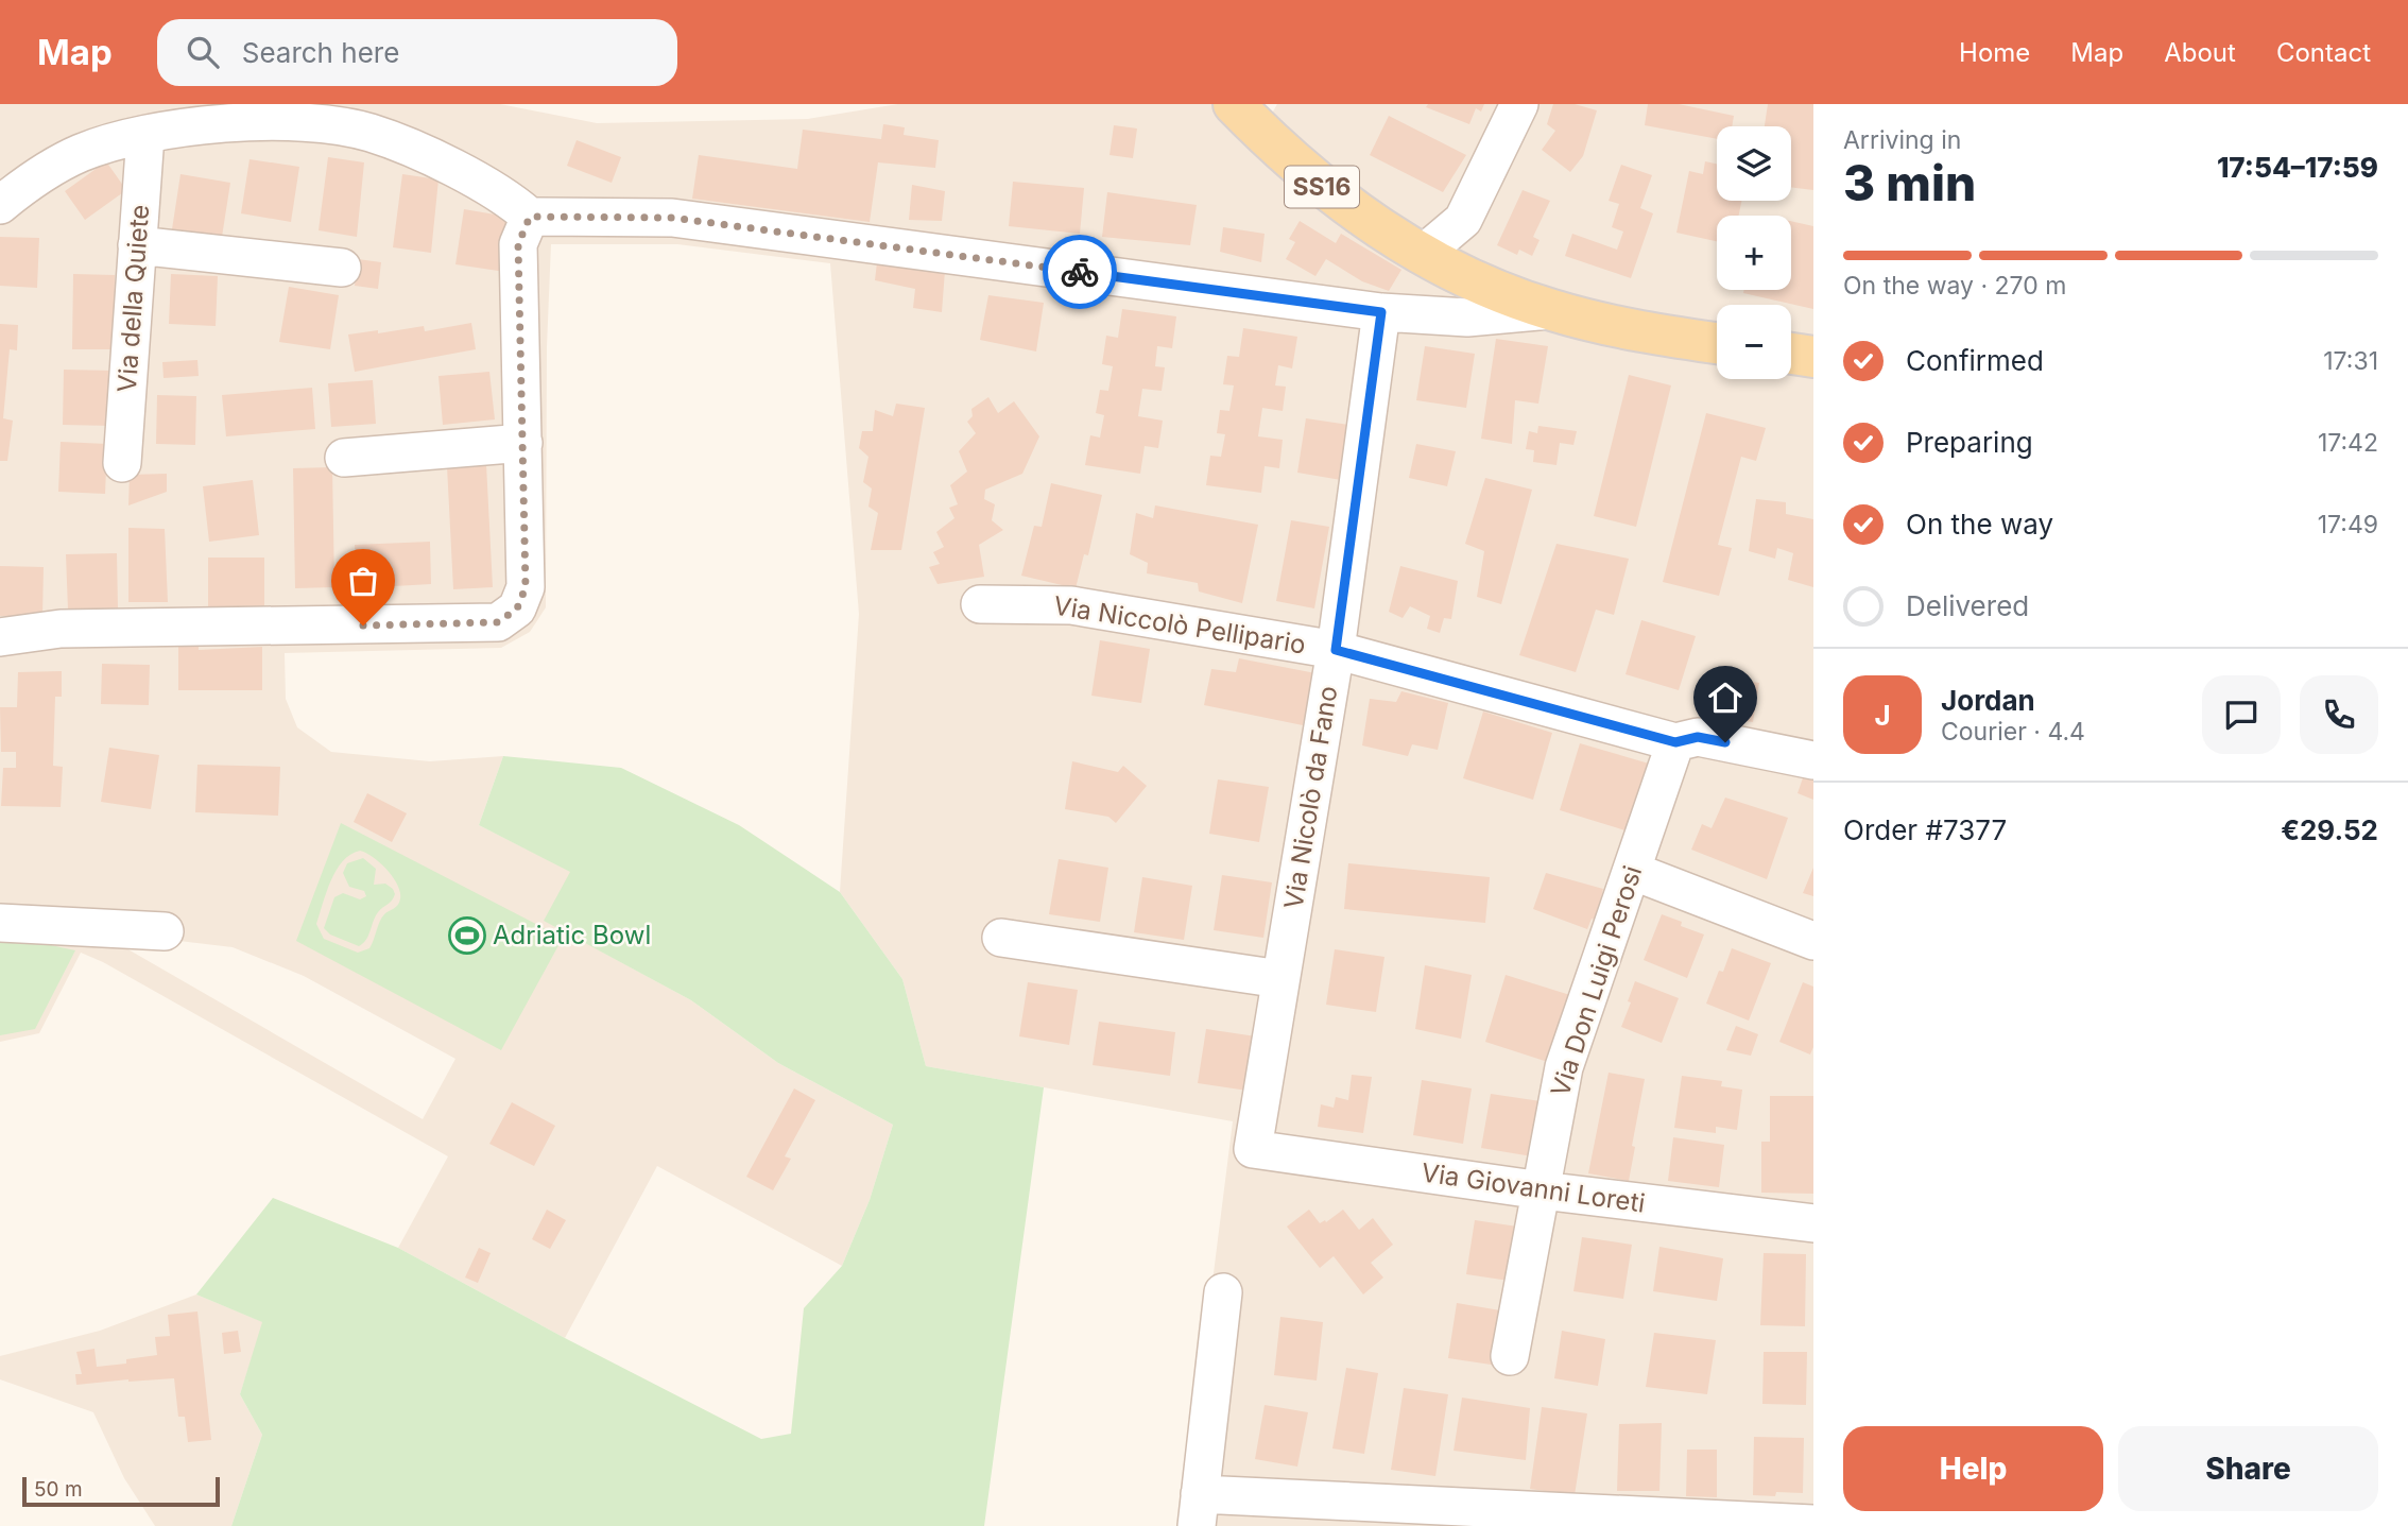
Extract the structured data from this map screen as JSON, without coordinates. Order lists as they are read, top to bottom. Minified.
{"streets":{"main road":["SS16"],"street":["Via della Quiete","Via Niccolò Pellipario","Via Nicolò da Fano","Via Don Luigi Perosi","Via Giovanni Loreti"]},"crossings":[["Via Niccolò Pellipario","Via Nicolò da Fano"],["Via Niccolò Pellipario","Via Don Luigi Perosi"],["Via Nicolò da Fano","Via Giovanni Loreti"],["Via Don Luigi Perosi","Via Giovanni Loreti"]],"places":{"sports":["Adriatic Bowl"]},"scale_bar":"50 m","page":{"header":"Map","search":"Search here","nav":["Home","Map","About","Contact"],"heading":["3 min","Arriving in","17:54–17:59"],"panel":["Jordan","Courier · 4.4","Order #7377","€29.52"],"map_buttons":["+","−"],"bar":"On the way · 270 m","list":[["Confirmed","17:31"],["Preparing","17:42"],["On the way","17:49"],"Delivered"],"round":"J","buttons":["Help","Share"],"scale":"50 m"}}
